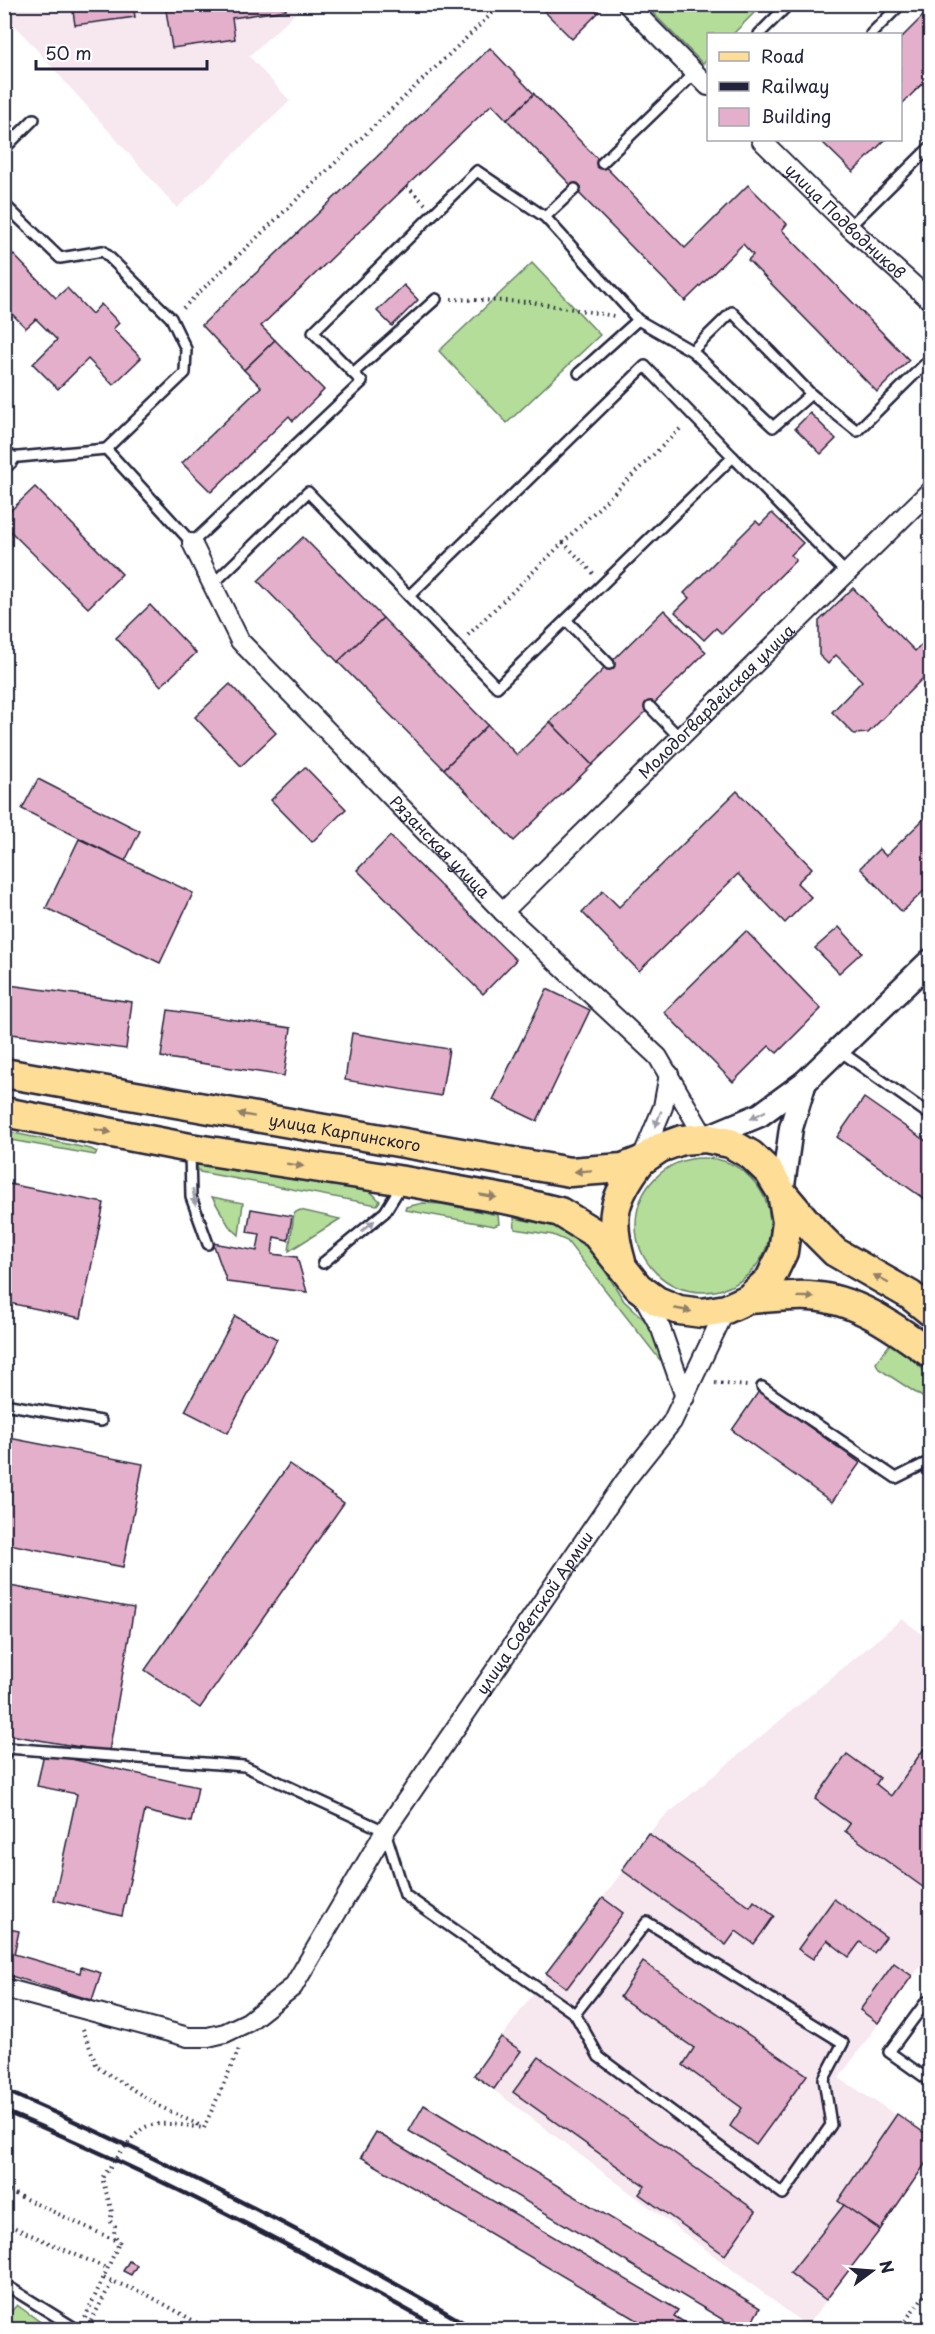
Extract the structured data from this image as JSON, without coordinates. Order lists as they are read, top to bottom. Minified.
{"streets":{"main road":["улица Карпинского"],"street":["улица Подводников","Молодогвардейская улица","Рязанская улица","улица Советской Армии"]},"crossings":[["Молодогвардейская улица","Рязанская улица"],["Рязанская улица","улица Карпинского"],["Рязанская улица","улица Советской Армии"],["улица Карпинского","улица Советской Армии"]],"legend":["Road","Railway","Building"],"scale_bar":"50 m","north":"right"}
